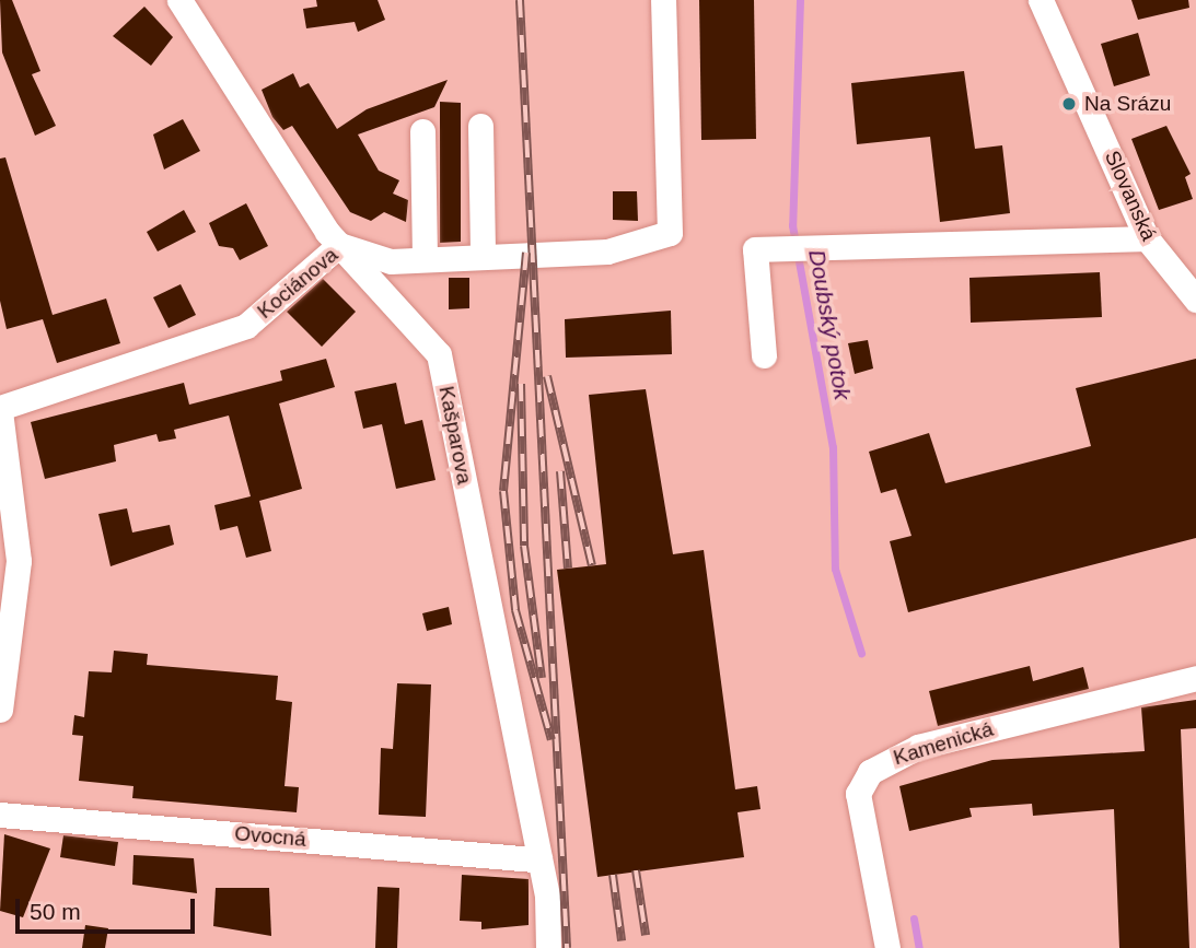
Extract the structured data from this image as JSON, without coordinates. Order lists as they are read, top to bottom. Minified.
{"streets":{"street":["Slovanská","Kociánova","Kašparova","Kamenická","Ovocná"]},"crossings":[["Kociánova","Kašparova"],["Kašparova","Ovocná"]],"water":["Doubský potok"],"places":["Na Srázu"],"scale_bar":"50 m"}
